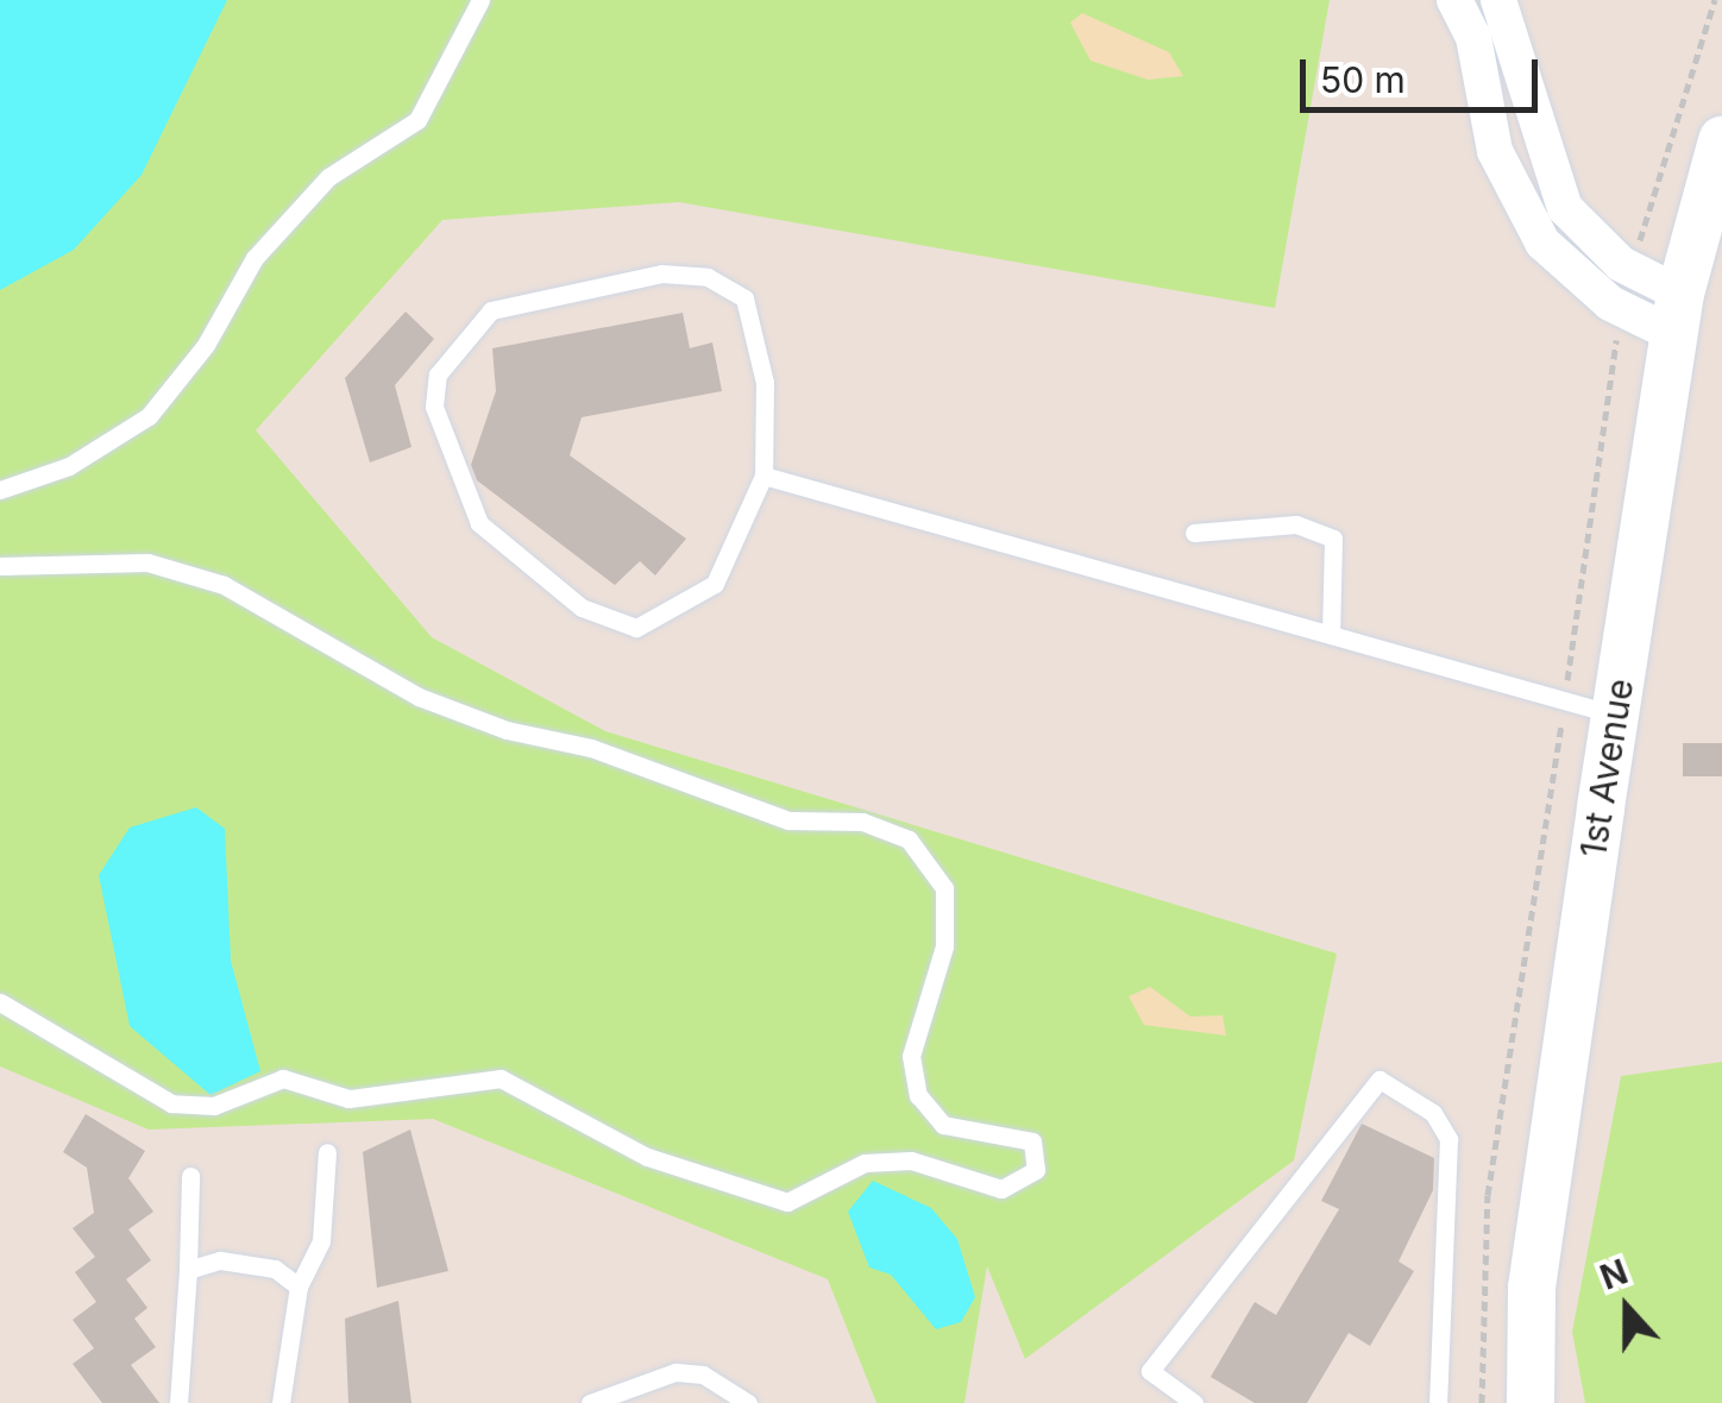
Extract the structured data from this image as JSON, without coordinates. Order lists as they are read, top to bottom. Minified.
{"streets":{"main road":["1st Avenue"]},"scale_bar":"50 m","north":"top"}
